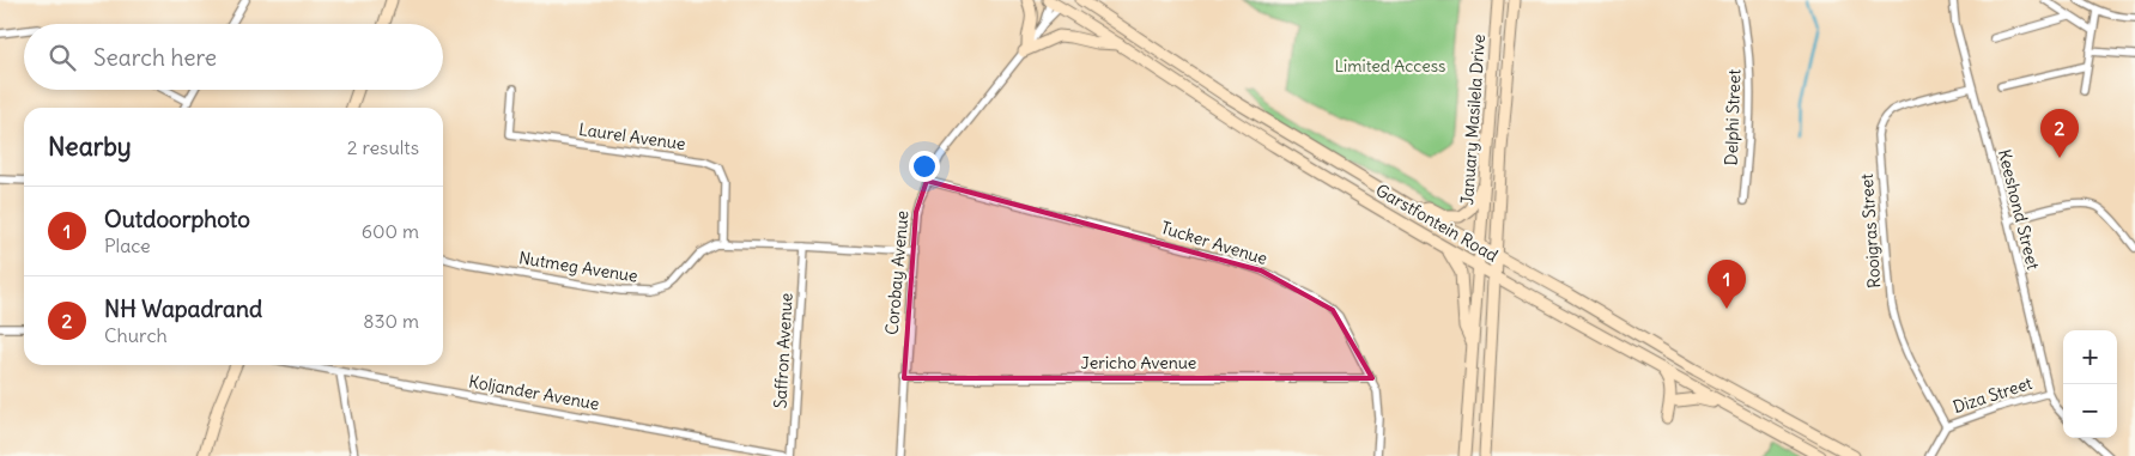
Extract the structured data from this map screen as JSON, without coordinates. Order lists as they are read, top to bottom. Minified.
{"streets":{"main road":["January Masilela Drive","Garstfontein Road"],"street":["Delphi Street","Laurel Avenue","Keeshond Street","Rooigras Street","Tucker Avenue","Nutmeg Avenue","Corobay Avenue","Saffron Avenue","Jericho Avenue","Koljander Avenue","Diza Street"]},"crossings":[["January Masilela Drive","Garstfontein Road"],["Laurel Avenue","Nutmeg Avenue"],["Keeshond Street","Rooigras Street"],["Keeshond Street","Diza Street"],["Garstfontein Road","Corobay Avenue"],["Rooigras Street","Diza Street"],["Tucker Avenue","Corobay Avenue"],["Tucker Avenue","Jericho Avenue"],["Nutmeg Avenue","Corobay Avenue"],["Nutmeg Avenue","Saffron Avenue"],["Corobay Avenue","Jericho Avenue"],["Saffron Avenue","Koljander Avenue"]],"parks":["Limited Access"],"page":{"search":"Search here","heading":["Nearby","2 results"],"pins":["2","1"],"list":[{"mark":"1","name":"Outdoorphoto","note":"Place","value":"600 m"},{"mark":"2","name":"NH Wapadrand","note":"Church","value":"830 m"}],"map_buttons":["+","−"]}}
